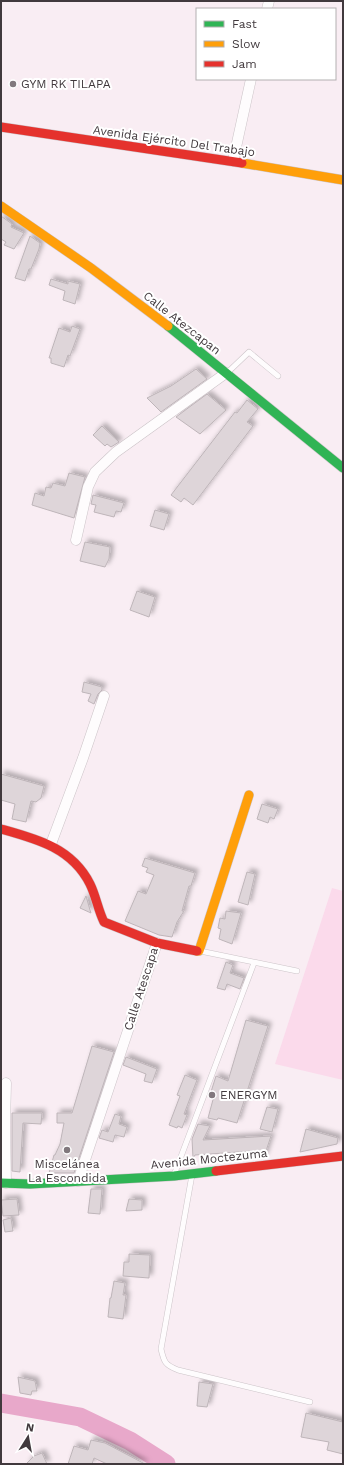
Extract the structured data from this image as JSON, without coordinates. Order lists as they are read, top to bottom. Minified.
{"streets":{"street":["Avenida Ejército Del Trabajo","Calle Atezcapan","Calle Atescapa","Avenida Moctezuma"]},"crossings":[["Calle Atescapa","Avenida Moctezuma"]],"places":["GYM RK TILAPA","ENERGYM","Miscelánea La Escondida"],"legend":["Fast","Slow","Jam"],"north":"top"}
